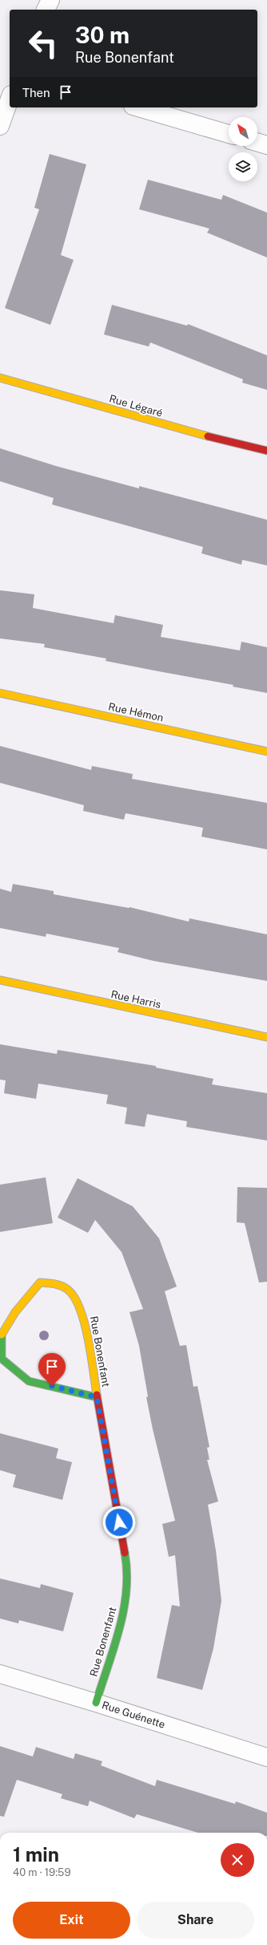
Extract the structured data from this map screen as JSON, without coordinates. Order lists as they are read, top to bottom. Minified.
{"streets":{"street":["Rue Légaré","Rue Hémon","Rue Harris","Rue Bonenfant","Rue Guénette"]},"crossings":[["Rue Bonenfant","Rue Guénette"]],"north":"top left","page":{"turn":["30 m","Rue Bonenfant"],"then":"Then","heading":["1 min","40 m · 19:59"],"buttons":["Exit","Share"]}}
